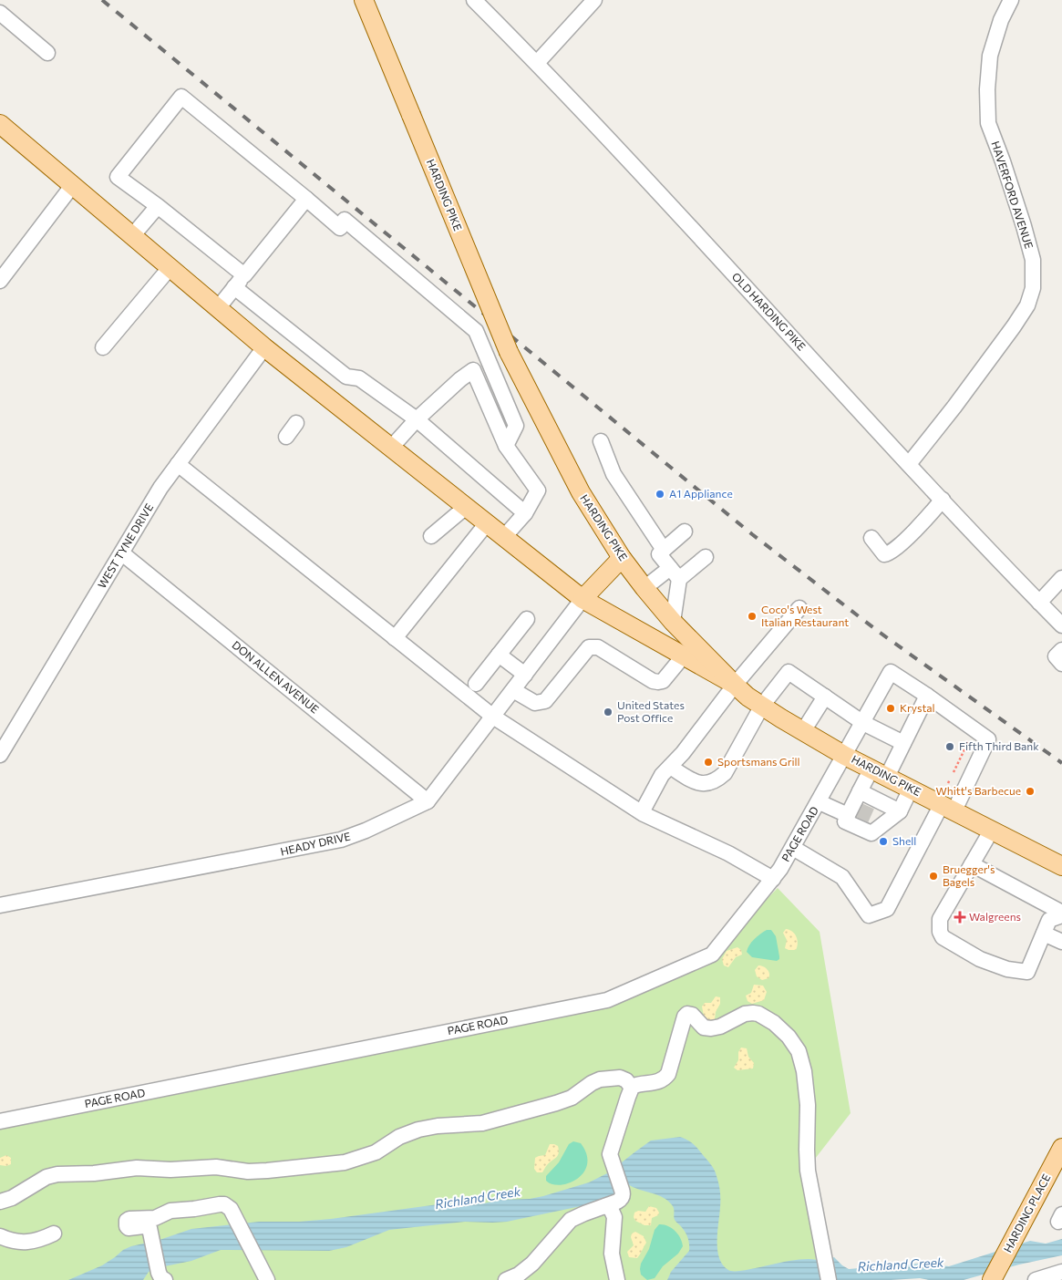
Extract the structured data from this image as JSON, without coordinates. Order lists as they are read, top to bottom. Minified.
{"streets":{"main road":["HARDING PIKE","HARDING PLACE"],"street":["HAVERFORD AVENUE","OLD HARDING PIKE","WEST TYNE DRIVE","DON ALLEN AVENUE","PAGE ROAD","HEADY DRIVE"]},"crossings":[["HARDING PIKE","PAGE ROAD"],["HAVERFORD AVENUE","OLD HARDING PIKE"],["WEST TYNE DRIVE","DON ALLEN AVENUE"],["DON ALLEN AVENUE","HEADY DRIVE"]],"water":["Richland Creek"],"places":{"other":["A1 Appliance","Coco's West Italian Restaurant","Krystal","United States Post Office","Fifth Third Bank","Sportsmans Grill","Whitt's Barbecue","Shell","Bruegger's Bagels"],"health":["Walgreens"]}}
